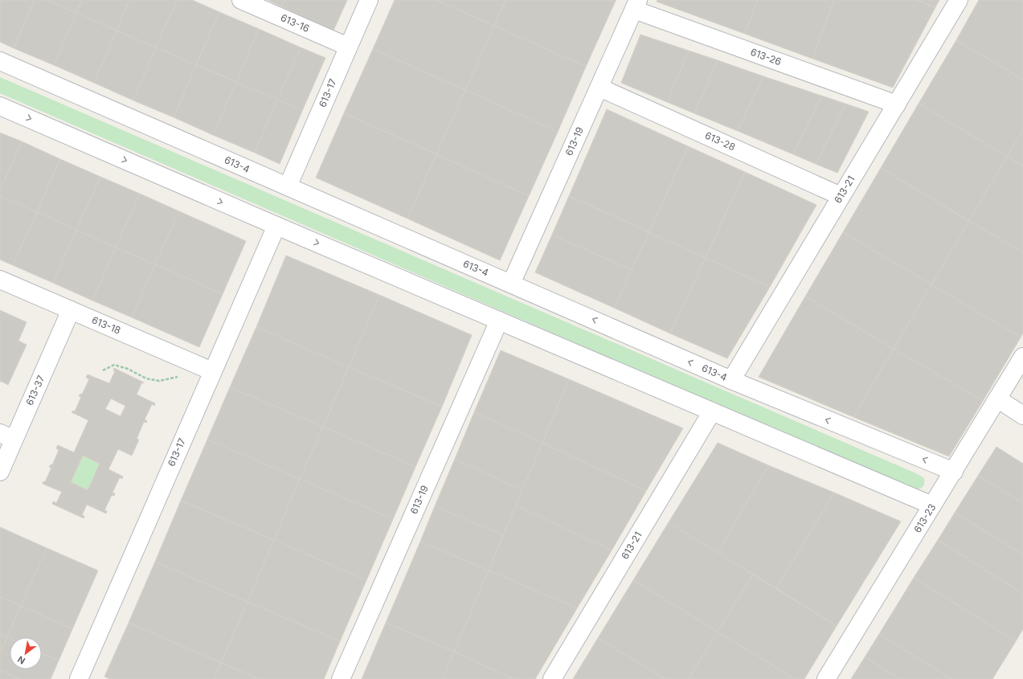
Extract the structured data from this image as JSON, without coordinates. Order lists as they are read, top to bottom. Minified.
{"streets":{"street":["613-16","613-26","613-17","613-19","613-28","613-4","613-21","613-18","613-37","613-23"]},"crossings":[["613-16","613-17"],["613-26","613-19"],["613-26","613-21"],["613-17","613-4"],["613-17","613-18"],["613-19","613-28"],["613-19","613-4"],["613-28","613-21"],["613-4","613-21"],["613-4","613-23"],["613-18","613-37"]],"north":"bottom left"}
